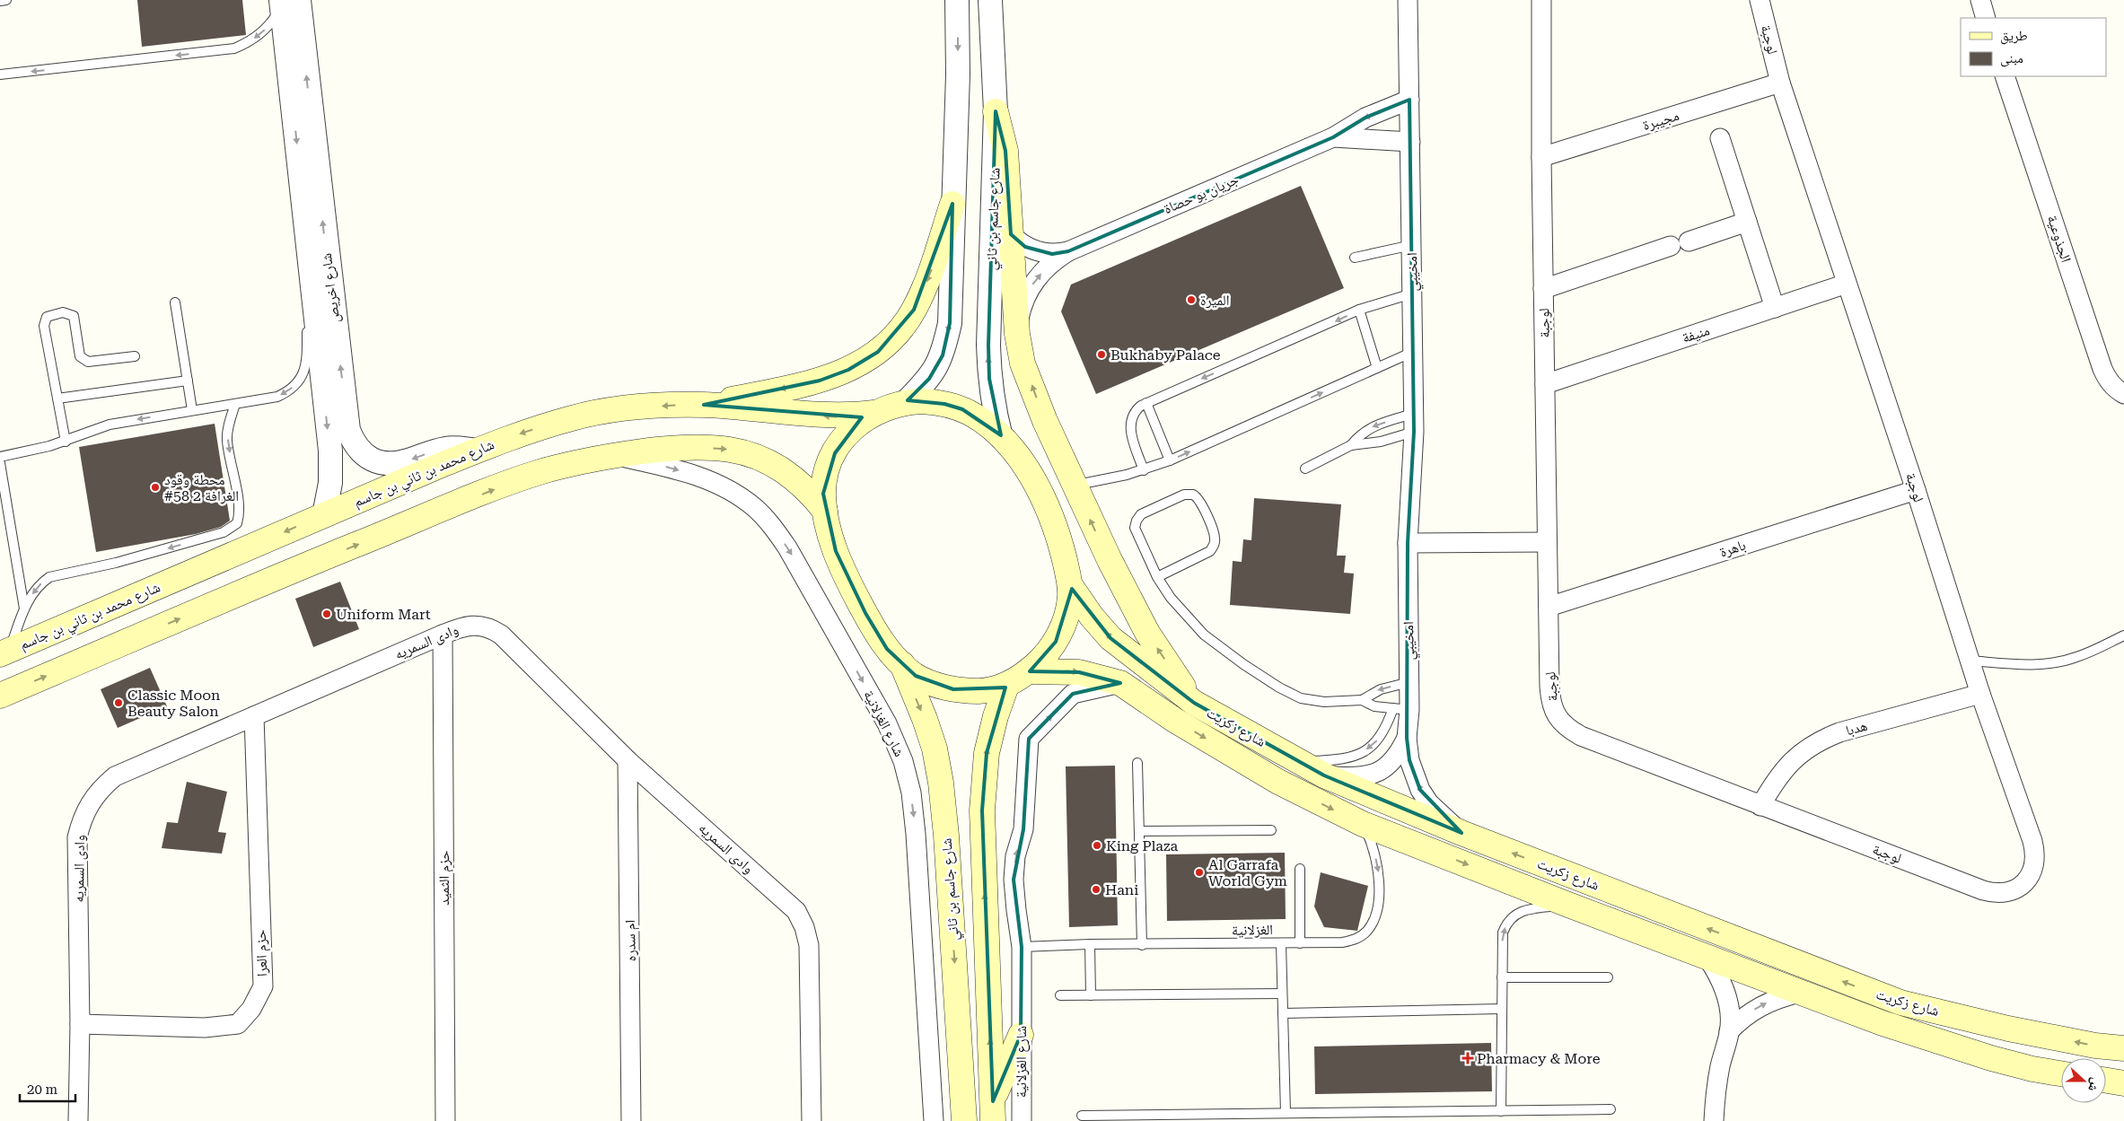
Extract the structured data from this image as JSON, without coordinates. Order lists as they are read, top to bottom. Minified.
{"streets":{"main road":["شارع جاسم بن ثاني","شارع محمد بن ثاني بن جاسم","شارع زكريت"],"street":["لوجبة","مجيبرة","جريان بو حصاة","الجذوعية","امخيبي","شارع اخريص","منيفة","باهرة","وادى السمريه","شارع الغزلانية","هدبا","حزم الثميد","ام سدره","حزم العرا"],"lane":["الغزلانية"]},"crossings":[["لوجبة","مجيبرة"],["لوجبة","منيفة"],["لوجبة","باهرة"],["لوجبة","هدبا"],["جريان بو حصاة","امخيبي"],["امخيبي","شارع زكريت"],["شارع اخريص","شارع محمد بن ثاني بن جاسم"],["وادى السمريه","حزم الثميد"],["وادى السمريه","ام سدره"],["وادى السمريه","حزم العرا"],["شارع الغزلانية","شارع زكريت"],["شارع الغزلانية","الغزلانية"],["شارع زكريت","الغزلانية"]],"places":{"other":["الميرة","Bukhaby Palace","محطة وقود #58 الغرافة 2","Uniform Mart","Classic Moon Beauty Salon","King Plaza","Al Garrafa World Gym","Hani"],"health":["Pharmacy & More"]},"legend":["طريق","مبنى"],"scale_bar":"20 m","north":"right"}
